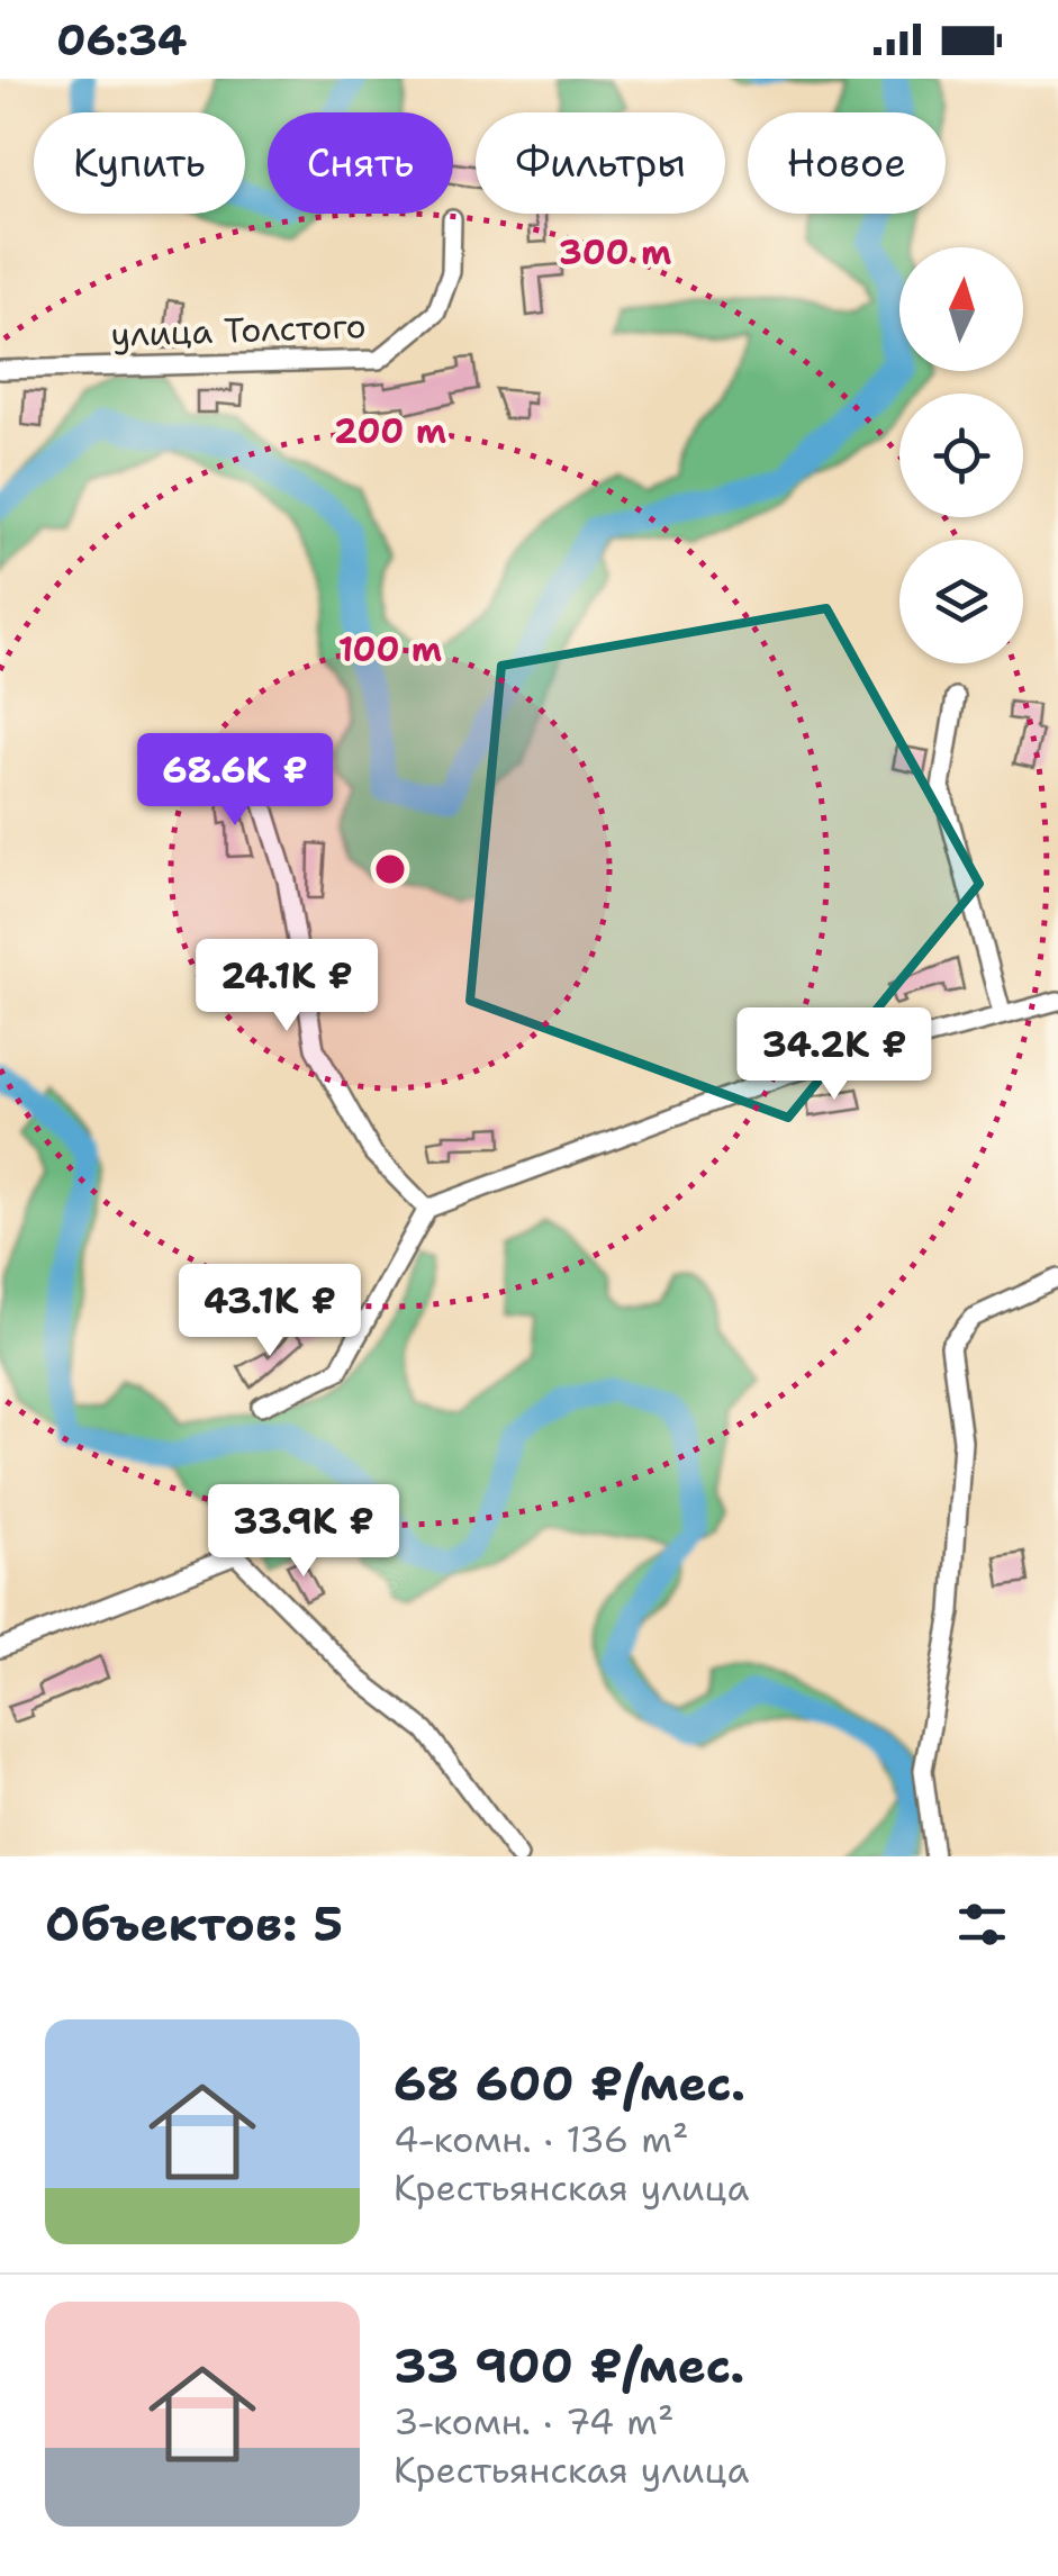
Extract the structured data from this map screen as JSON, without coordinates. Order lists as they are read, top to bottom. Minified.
{"streets":{"street":["улица Толстого"]},"north":"top","page":{"status":"06:34","chip":["Купить","Снять","Фильтры","Новое"],"price":["68.6K ₽","24.1K ₽","34.2K ₽","43.1K ₽","33.9K ₽"],"heading":"Объектов: 5","list":[{"name":"68 600 ₽/мес.","note":"4-комн. · 136 m² · Крестьянская улица"},{"name":"33 900 ₽/мес.","note":"3-комн. · 74 m² · Крестьянская улица"}]},"rings":["300 m","200 m","100 m"]}
